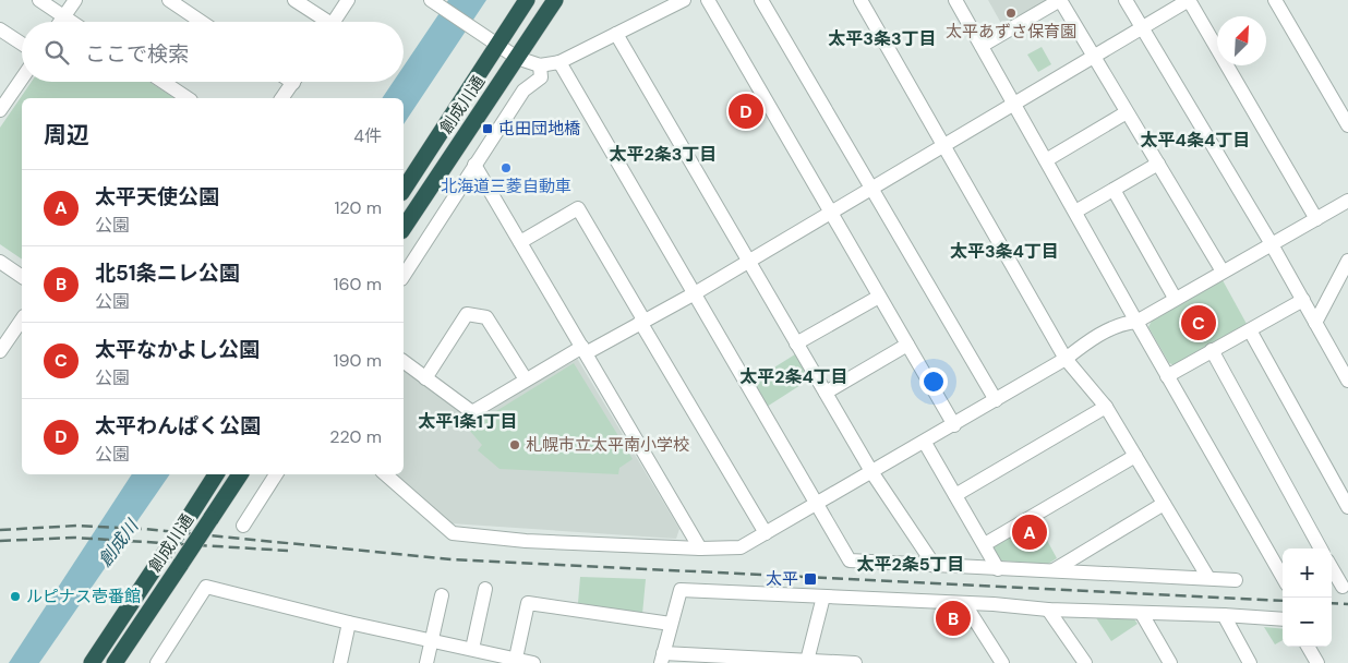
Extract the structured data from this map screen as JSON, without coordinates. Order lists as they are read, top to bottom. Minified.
{"streets":{"highway":["創成川通"]},"districts":["太平3条3丁目","太平4条4丁目","太平2条3丁目","太平3条4丁目","太平2条4丁目","太平1条1丁目","太平2条5丁目"],"water":["創成川"],"places":{"other":["太平あずさ保育園","北海道三菱自動車","札幌市立太平南小学校","ルピナス壱番館"],"transit":["屯田団地橋","太平"]},"north":"top right","page":{"search":"ここで検索","pins":["D","C","A","B"],"heading":["周辺","4件"],"list":[{"mark":"A","name":"太平天使公園","note":"公園","value":"120 m"},{"mark":"B","name":"北51条ニレ公園","note":"公園","value":"160 m"},{"mark":"C","name":"太平なかよし公園","note":"公園","value":"190 m"},{"mark":"D","name":"太平わんぱく公園","note":"公園","value":"220 m"}],"map_buttons":["+","−"]}}
